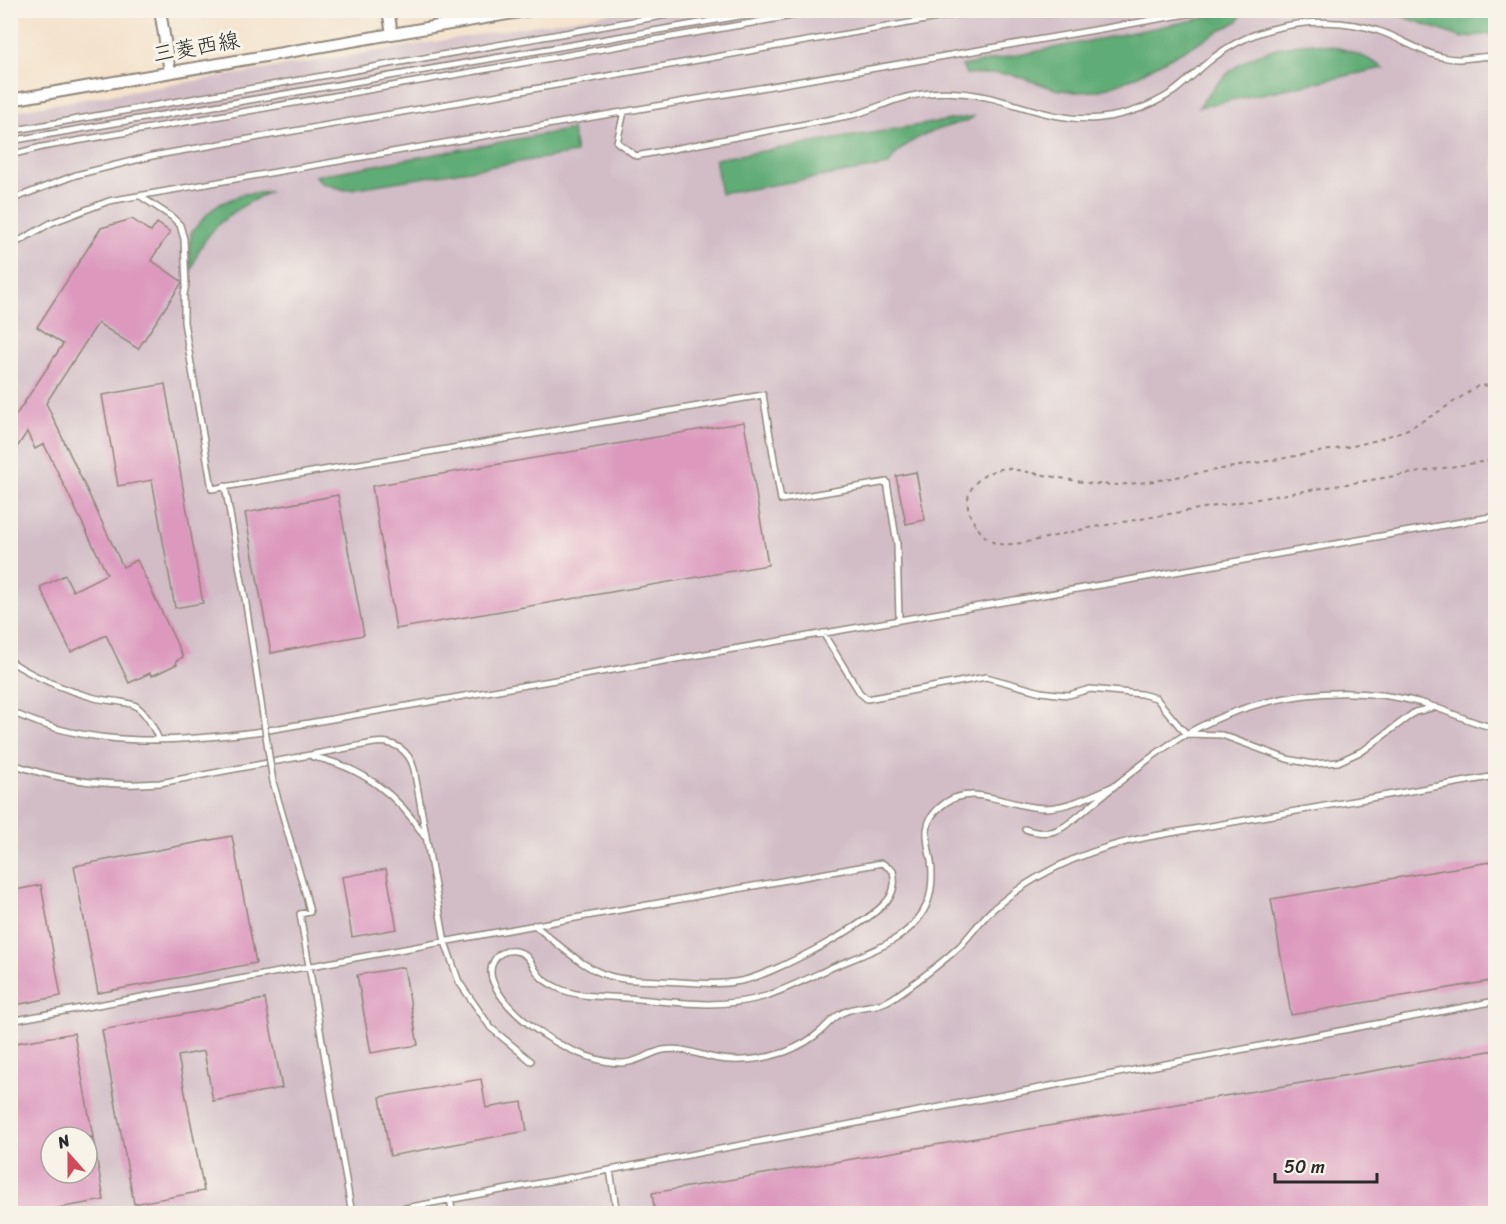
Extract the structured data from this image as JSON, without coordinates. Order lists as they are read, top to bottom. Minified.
{"streets":{"street":["三菱西線"]},"scale_bar":"50 m","north":"top"}
